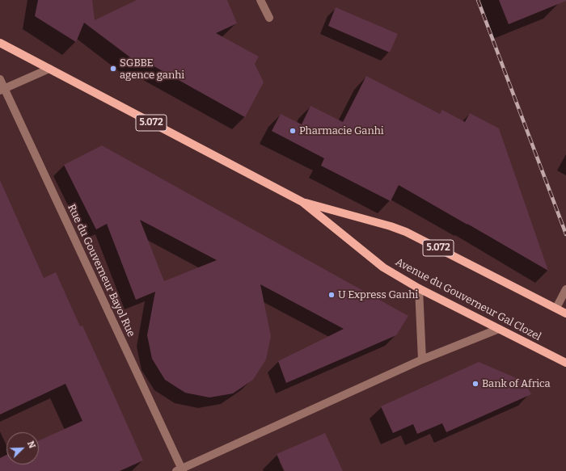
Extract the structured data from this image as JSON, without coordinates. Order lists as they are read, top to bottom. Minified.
{"streets":{"main road":["5.072","Avenue du Gouverneur Gal Clozel"],"street":["Rue du Gouverneur Bayol Rue"]},"places":["SGBBE agence ganhi","Pharmacie Ganhi","U Express Ganhi","Bank of Africa"],"north":"top right"}
